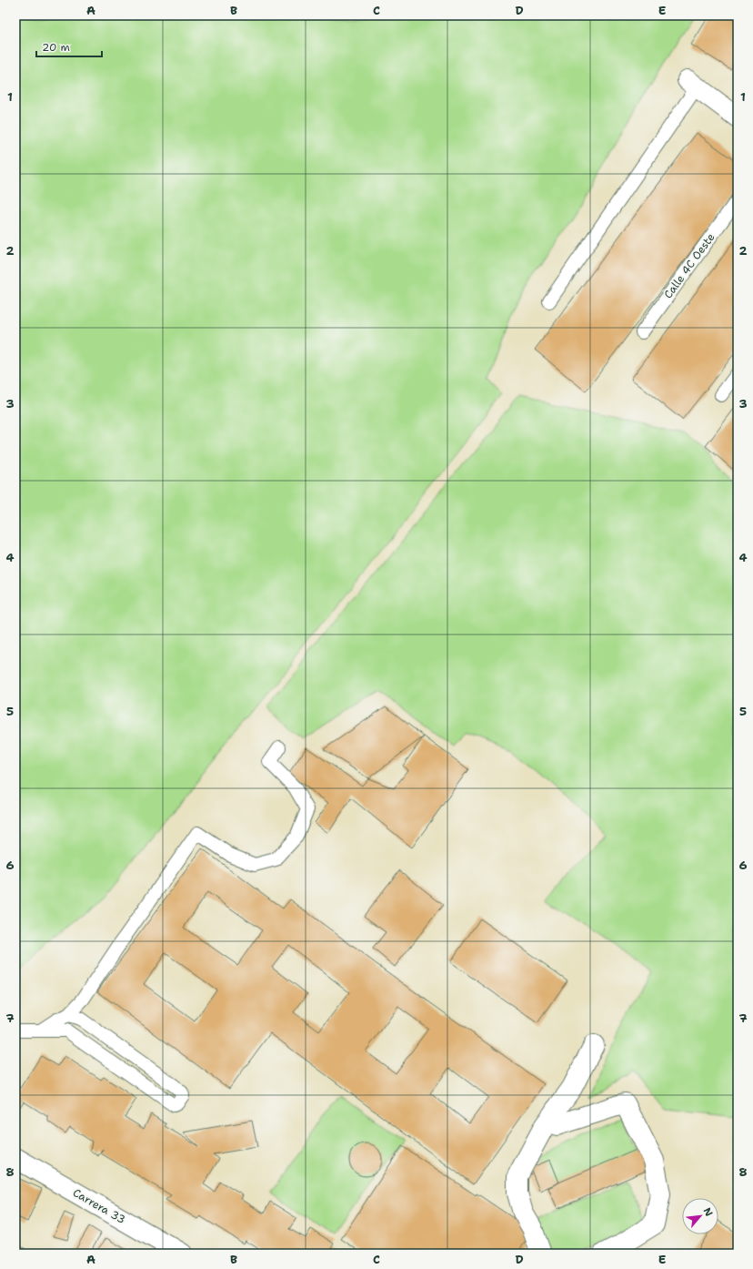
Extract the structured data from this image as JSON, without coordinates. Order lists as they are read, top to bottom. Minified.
{"streets":{"street":["Carrera 33"],"lane":["Calle 4C Oeste"]},"scale_bar":"20 m","north":"top right","grid":{"columns":["A","B","C","D","E"],"rows":["1","2","3","4","5","6","7","8"]}}
